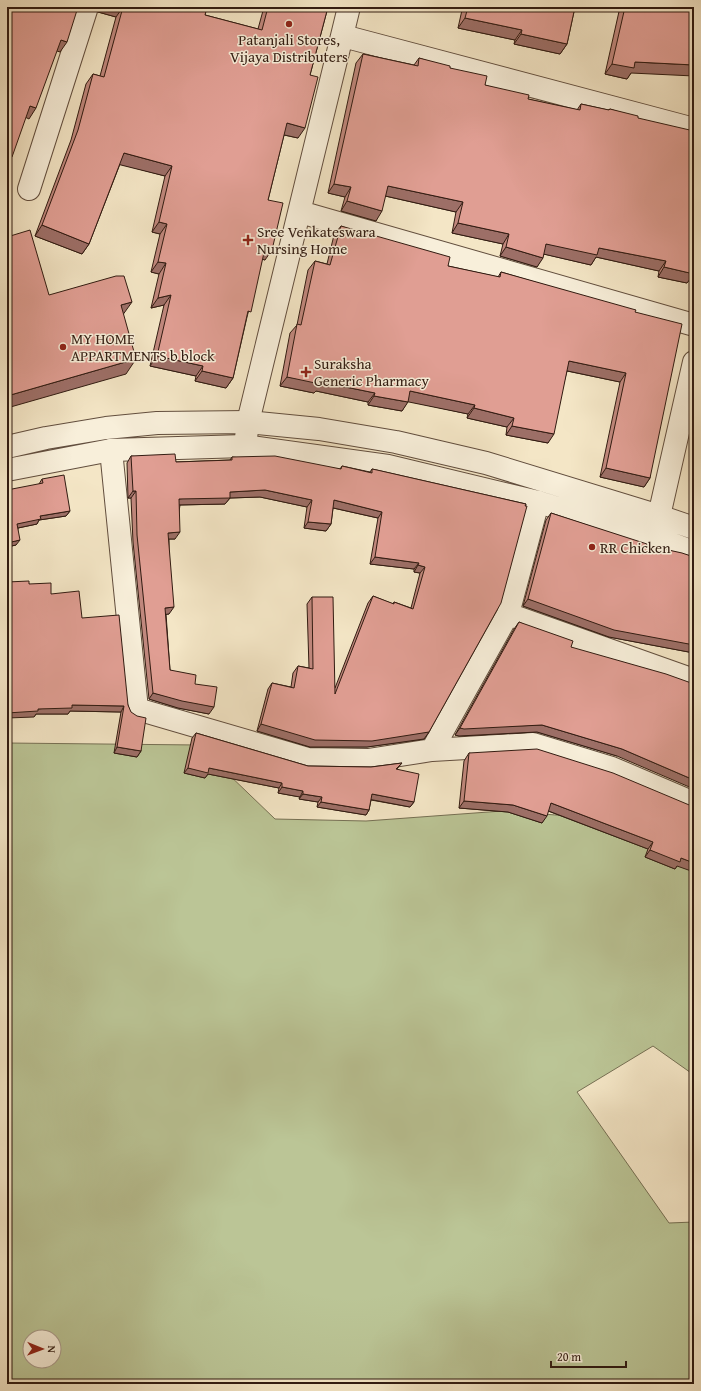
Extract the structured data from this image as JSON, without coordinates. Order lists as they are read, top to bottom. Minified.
{"places":{"other":["Patanjali Stores, Vijaya Distributers","MY HOME APPARTMENTS b block","RR Chicken"],"health":["Sree Venkateswara Nursing Home","Suraksha Generic Pharmacy"]},"scale_bar":"20 m","north":"right"}
